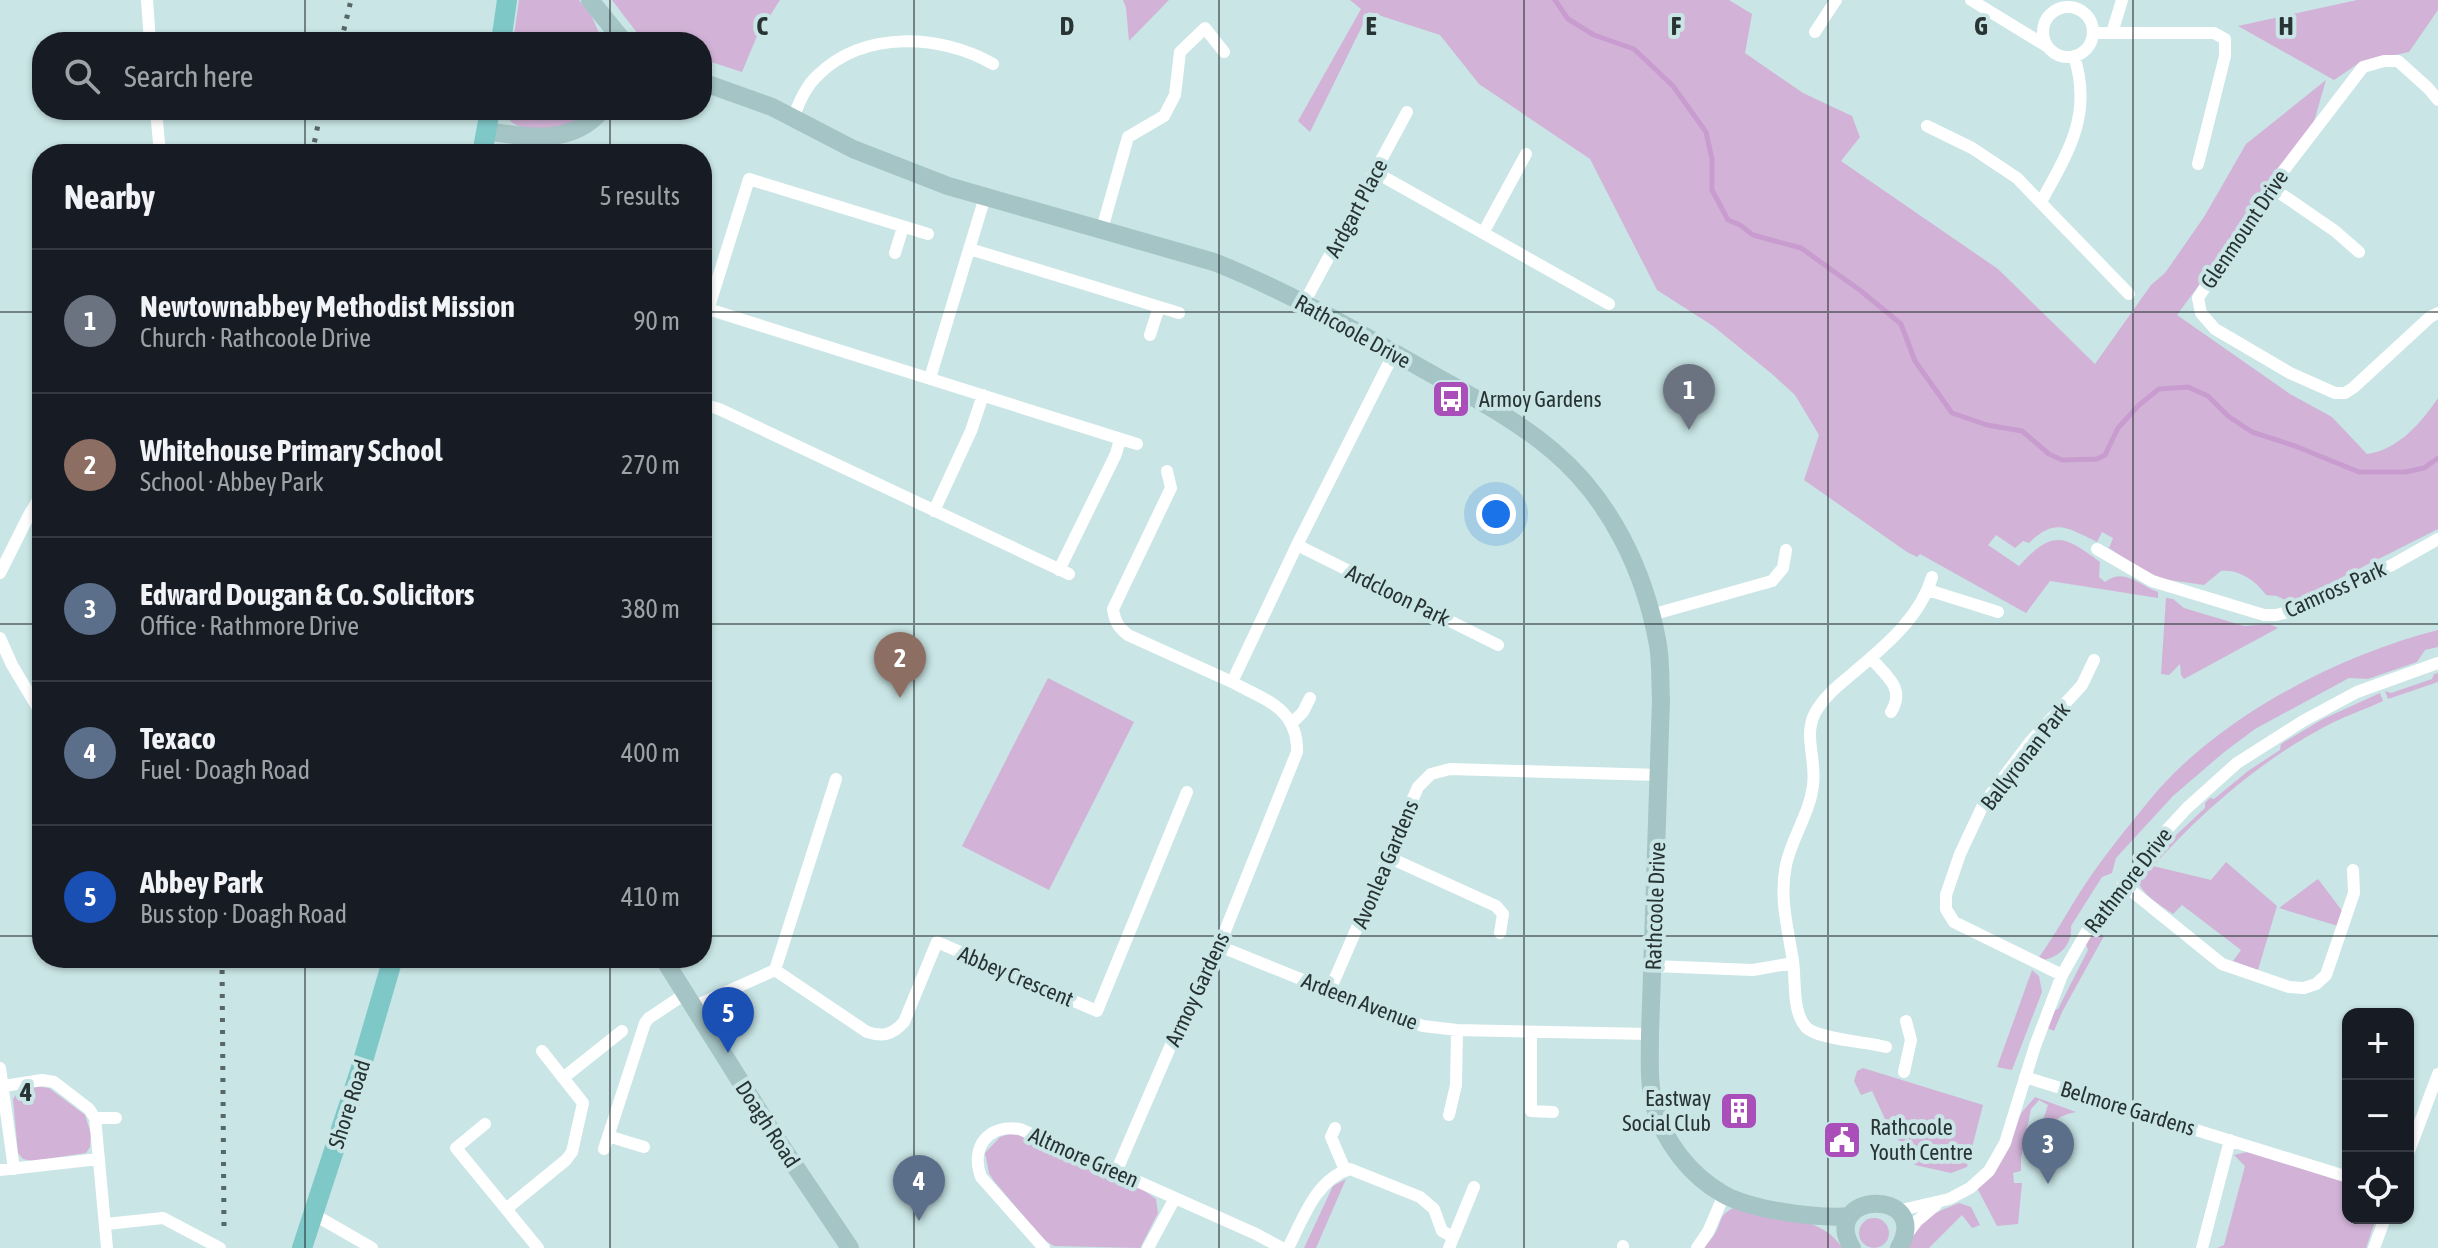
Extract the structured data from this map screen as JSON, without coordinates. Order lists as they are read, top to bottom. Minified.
{"streets":{"main road":["Shore Road"],"street":["Ardgart Place","Glenmount Drive","Rathcoole Drive","Camross Park","Ardcloon Park","Ballyronan Park","Avonlea Gardens","Rathmore Drive","Abbey Crescent","Armoy Gardens","Ardeen Avenue","Belmore Gardens","Doagh Road","Altmore Green"]},"crossings":[["Ardgart Place","Rathcoole Drive"],["Rathcoole Drive","Avonlea Gardens"],["Rathcoole Drive","Rathmore Drive"],["Rathcoole Drive","Ardeen Avenue"],["Ballyronan Park","Rathmore Drive"],["Avonlea Gardens","Ardeen Avenue"],["Rathmore Drive","Belmore Gardens"],["Armoy Gardens","Ardeen Avenue"],["Armoy Gardens","Altmore Green"]],"places":{"bus stop":["Armoy Gardens"],"building":["Eastway Social Club"],"public building":["Rathcoole Youth Centre"]},"page":{"search":"Search here","heading":["Nearby","5 results"],"list":[{"mark":"1","name":"Newtownabbey Methodist Mission","note":"Church · Rathcoole Drive","value":"90 m"},{"mark":"2","name":"Whitehouse Primary School","note":"School · Abbey Park","value":"270 m"},{"mark":"3","name":"Edward Dougan & Co. Solicitors","note":"Office · Rathmore Drive","value":"380 m"},{"mark":"4","name":"Texaco","note":"Fuel · Doagh Road","value":"400 m"},{"mark":"5","name":"Abbey Park","note":"Bus stop · Doagh Road","value":"410 m"}],"pins":["1","2","5","3","4"],"map_buttons":["+","−"]},"grid":{"columns":["C","D","E","F","G","H"],"rows":["4"]}}
